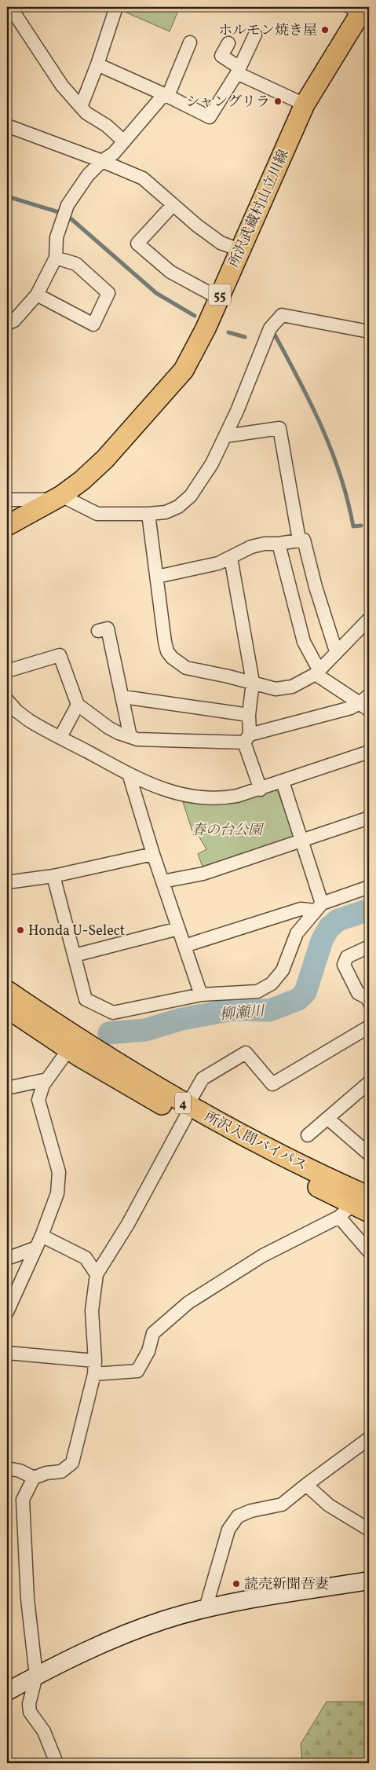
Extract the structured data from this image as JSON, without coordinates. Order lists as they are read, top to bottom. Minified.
{"streets":{"main road":["所沢武蔵村山立川線","55","4","所沢入間バイパス"]},"water":["柳瀬川"],"parks":["春の台公園"],"places":["ホルモン焼き屋","シャングリラ","Honda U-Select","読売新聞吾妻"]}
